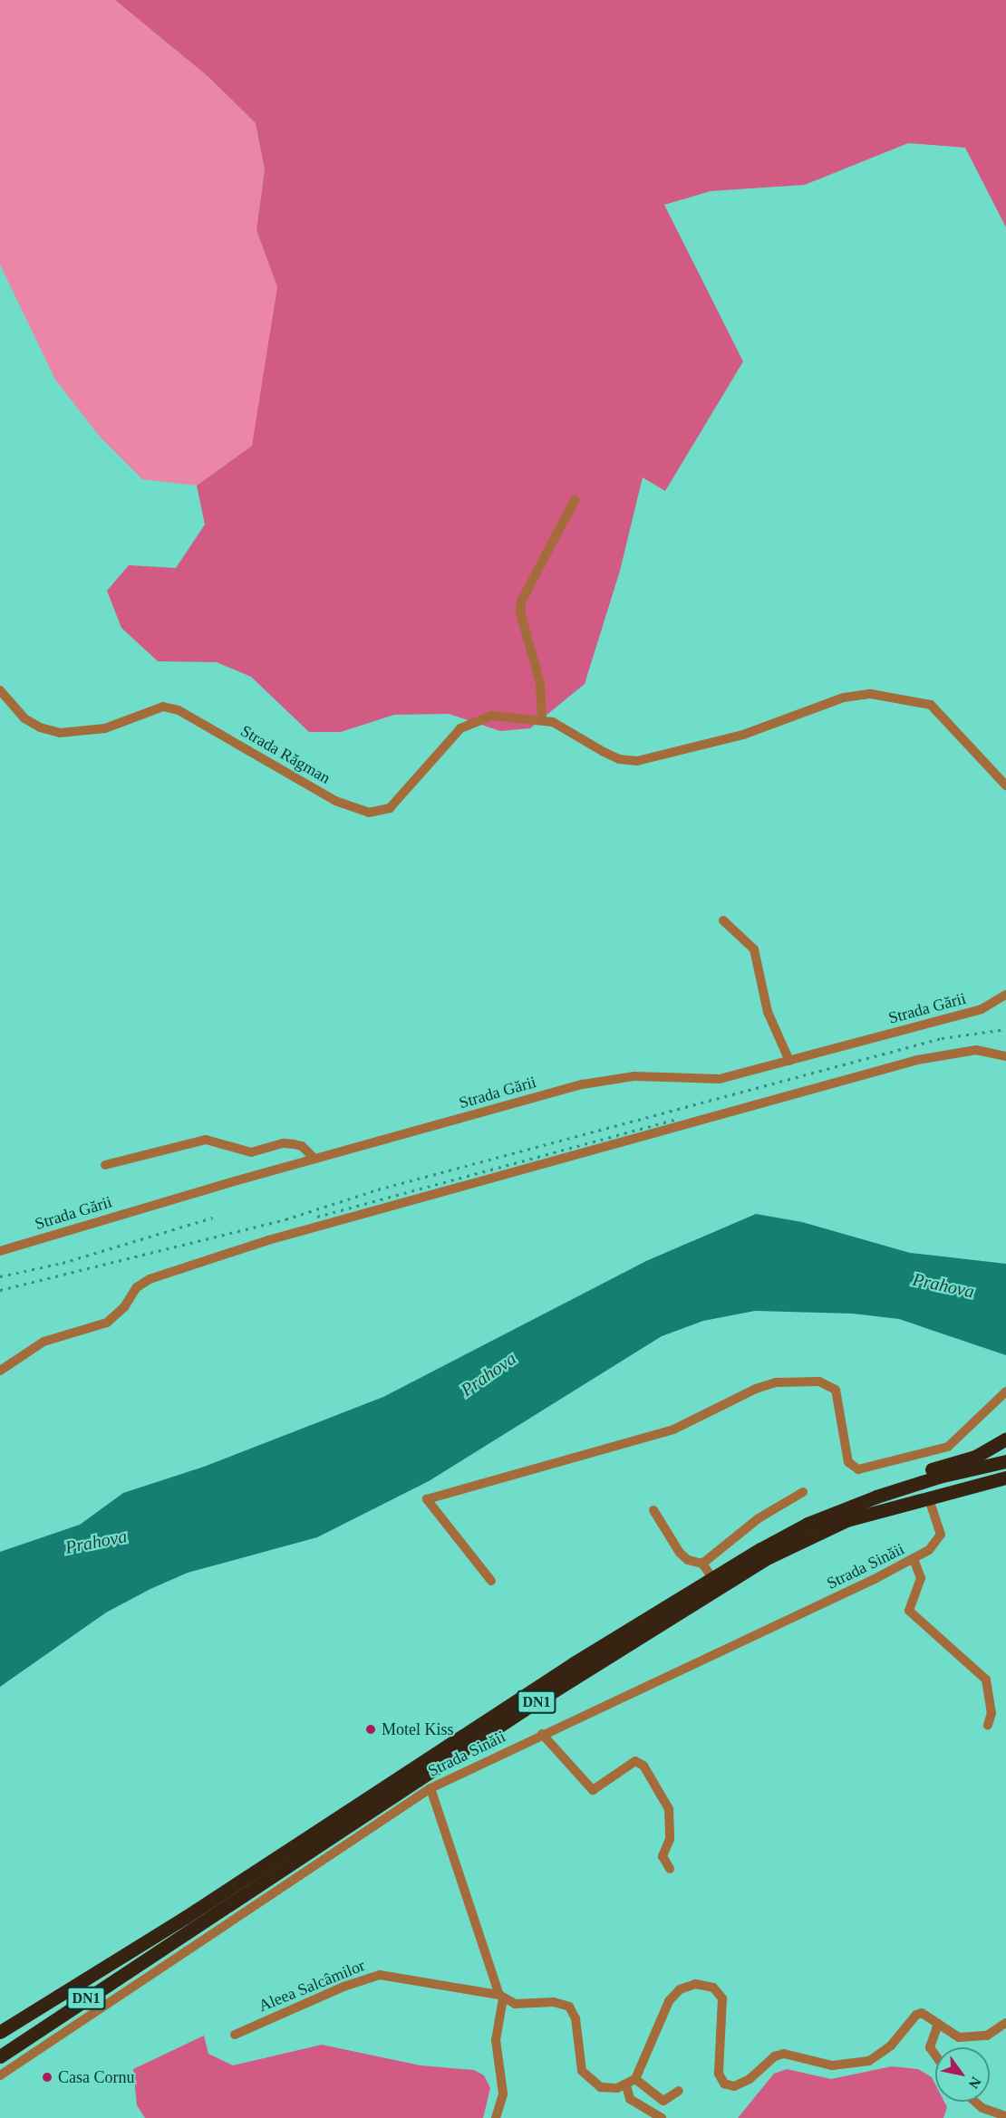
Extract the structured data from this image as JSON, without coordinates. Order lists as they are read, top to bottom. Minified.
{"streets":{"highway":["DN1"],"street":["Strada Răgman","Strada Gării","Strada Sinăii","Aleea Salcâmilor"]},"crossings":[["Strada Sinăii","DN1"]],"water":["Prahova"],"places":["Motel Kiss","Casa Cornu"],"north":"bottom right"}
